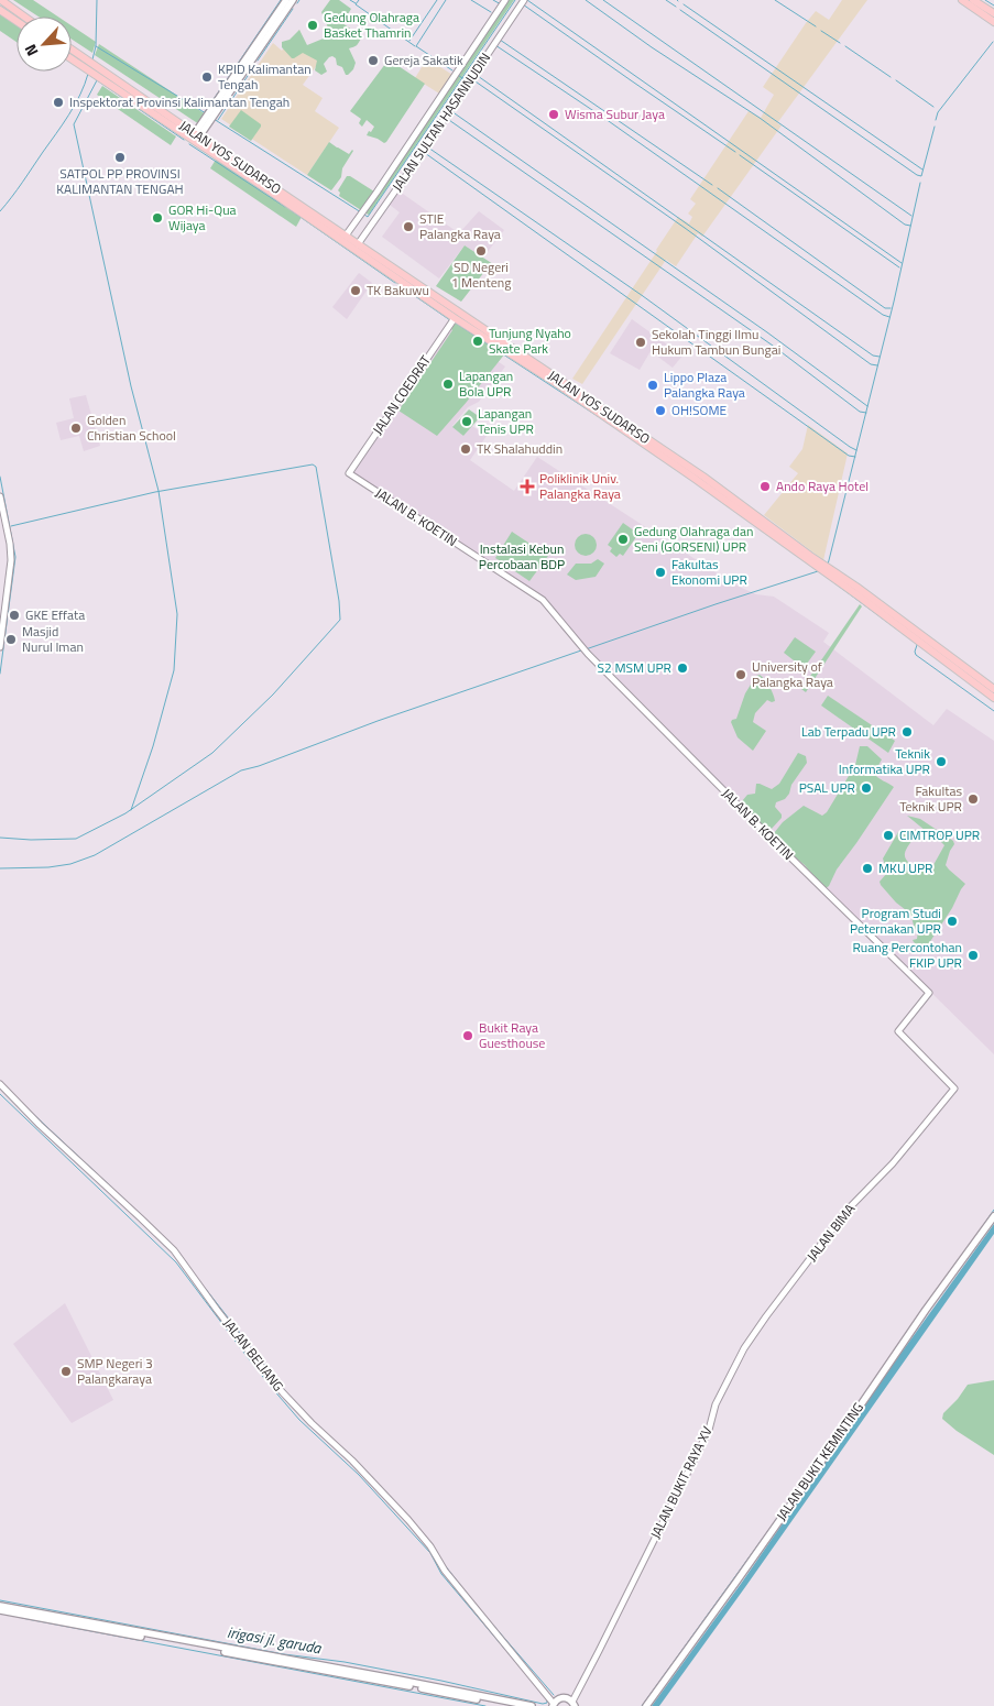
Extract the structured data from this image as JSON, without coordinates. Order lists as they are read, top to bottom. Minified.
{"streets":{"main road":["JALAN YOS SUDARSO","JALAN BUKIT KEMINTING"],"street":["JALAN SULTAN HASANNUDIN","JALAN COEDRAT","JALAN B. KOETIN","JALAN BIMA","JALAN BELIANG","JALAN BUKIT RAYA XV"]},"crossings":[["JALAN SULTAN HASANNUDIN","JALAN YOS SUDARSO"],["JALAN YOS SUDARSO","JALAN COEDRAT"],["JALAN COEDRAT","JALAN B. KOETIN"],["JALAN B. KOETIN","JALAN BIMA"],["JALAN BIMA","JALAN BUKIT RAYA XV"]],"water":["irigasi jl. garuda"],"parks":["Instalasi Kebun Percobaan BDP"],"places":{"other":["Gedung Olahraga Basket Thamrin","Gereja Sakatik","KPID Kalimantan Tengah","Inspektorat Provinsi Kalimantan Tengah","Wisma Subur Jaya","SATPOL PP PROVINSI KALIMANTAN TENGAH","GOR Hi-Qua Wijaya","STIE Palangka Raya","SD Negeri 1 Menteng","TK Bakuwu","Tunjung Nyaho Skate Park","Sekolah Tinggi Ilmu Hukum Tambun Bungai","Lapangan Bola UPR","Lippo Plaza Palangka Raya","OH!SOME","Lapangan Tenis UPR","Golden Christian School","TK Shalahuddin","Ando Raya Hotel","Gedung Olahraga dan Seni (GORSENI) UPR","Fakultas Ekonomi UPR","GKE Effata","Masjid Nurul Iman","S2 MSM UPR","University of Palangka Raya","Lab Terpadu UPR","Teknik Informatika UPR","PSAL UPR","Fakultas Teknik UPR","CIMTROP UPR","MKU UPR","Program Studi Peternakan UPR","Ruang Percontohan FKIP UPR","Bukit Raya Guesthouse","SMP Negeri 3 Palangkaraya"],"health":["Poliklinik Univ. Palangka Raya"]},"north":"bottom left"}
